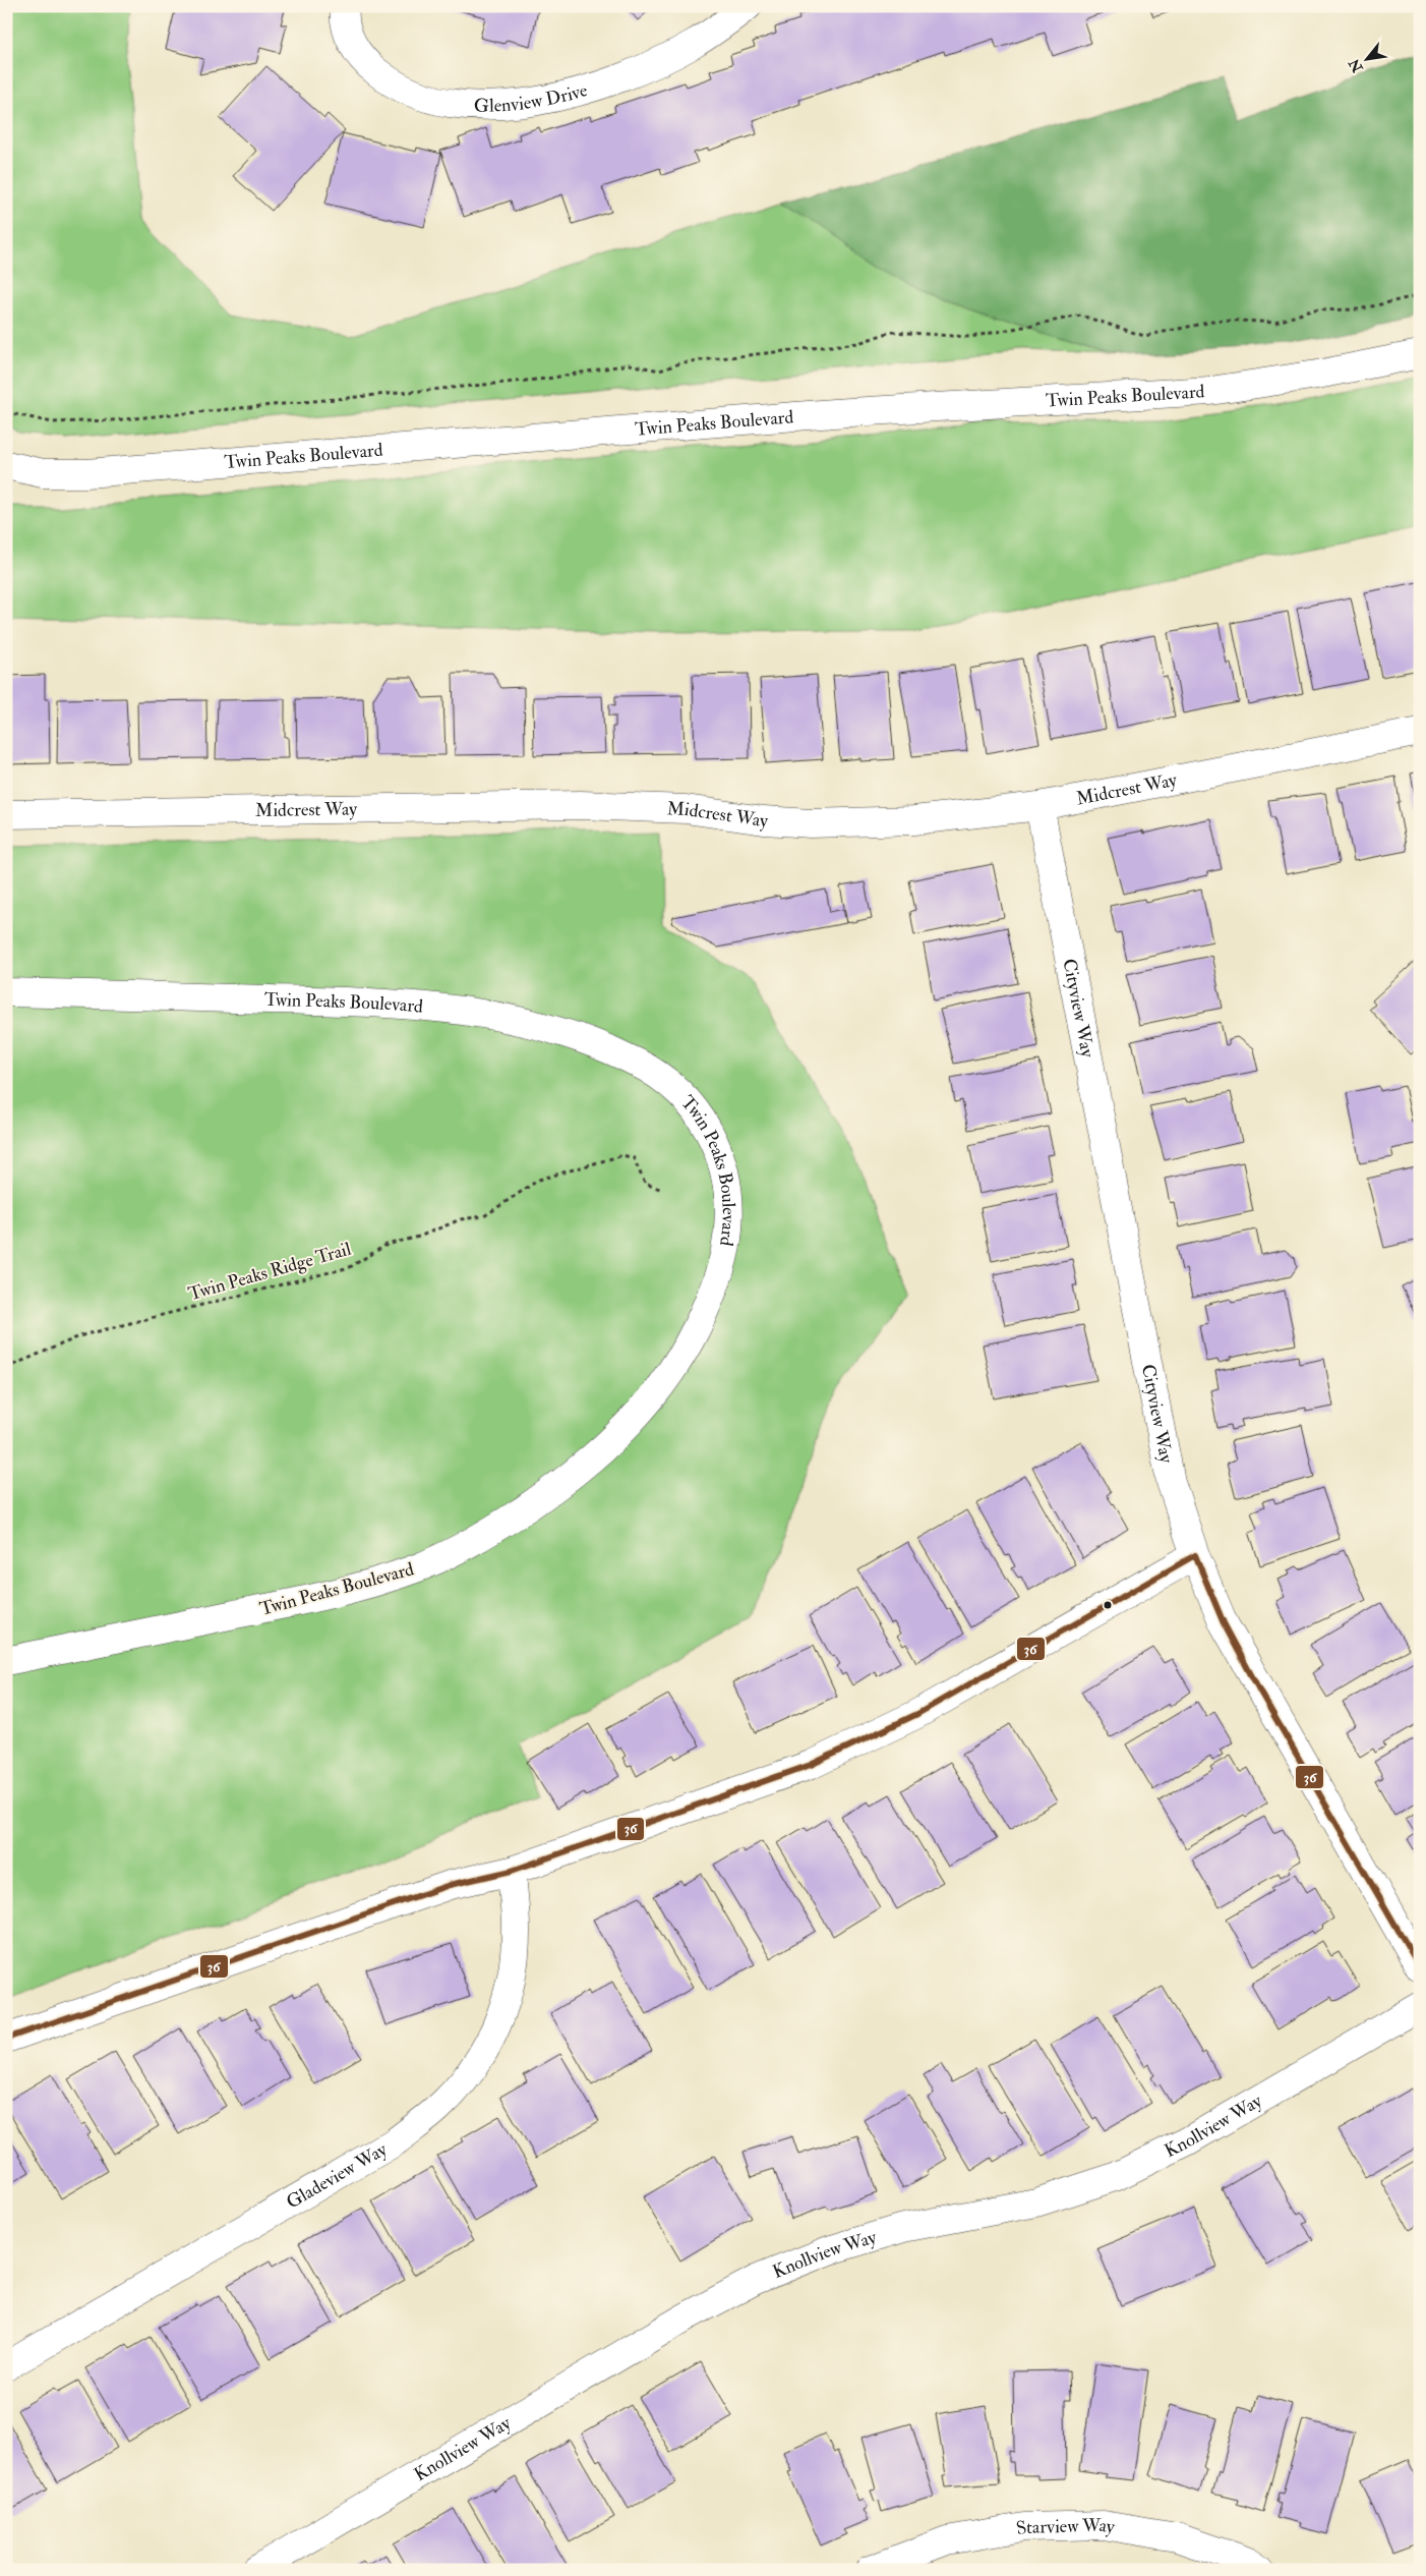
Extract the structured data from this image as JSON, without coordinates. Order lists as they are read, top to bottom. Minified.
{"streets":{"street":["Glenview Drive","Twin Peaks Boulevard","Midcrest Way","Cityview Way","Knollview Way","Gladeview Way","Starview Way"],"path":["Twin Peaks Ridge Trail"]},"crossings":[["Midcrest Way","Cityview Way"]],"lines":["transit line 36"],"north":"bottom left"}
